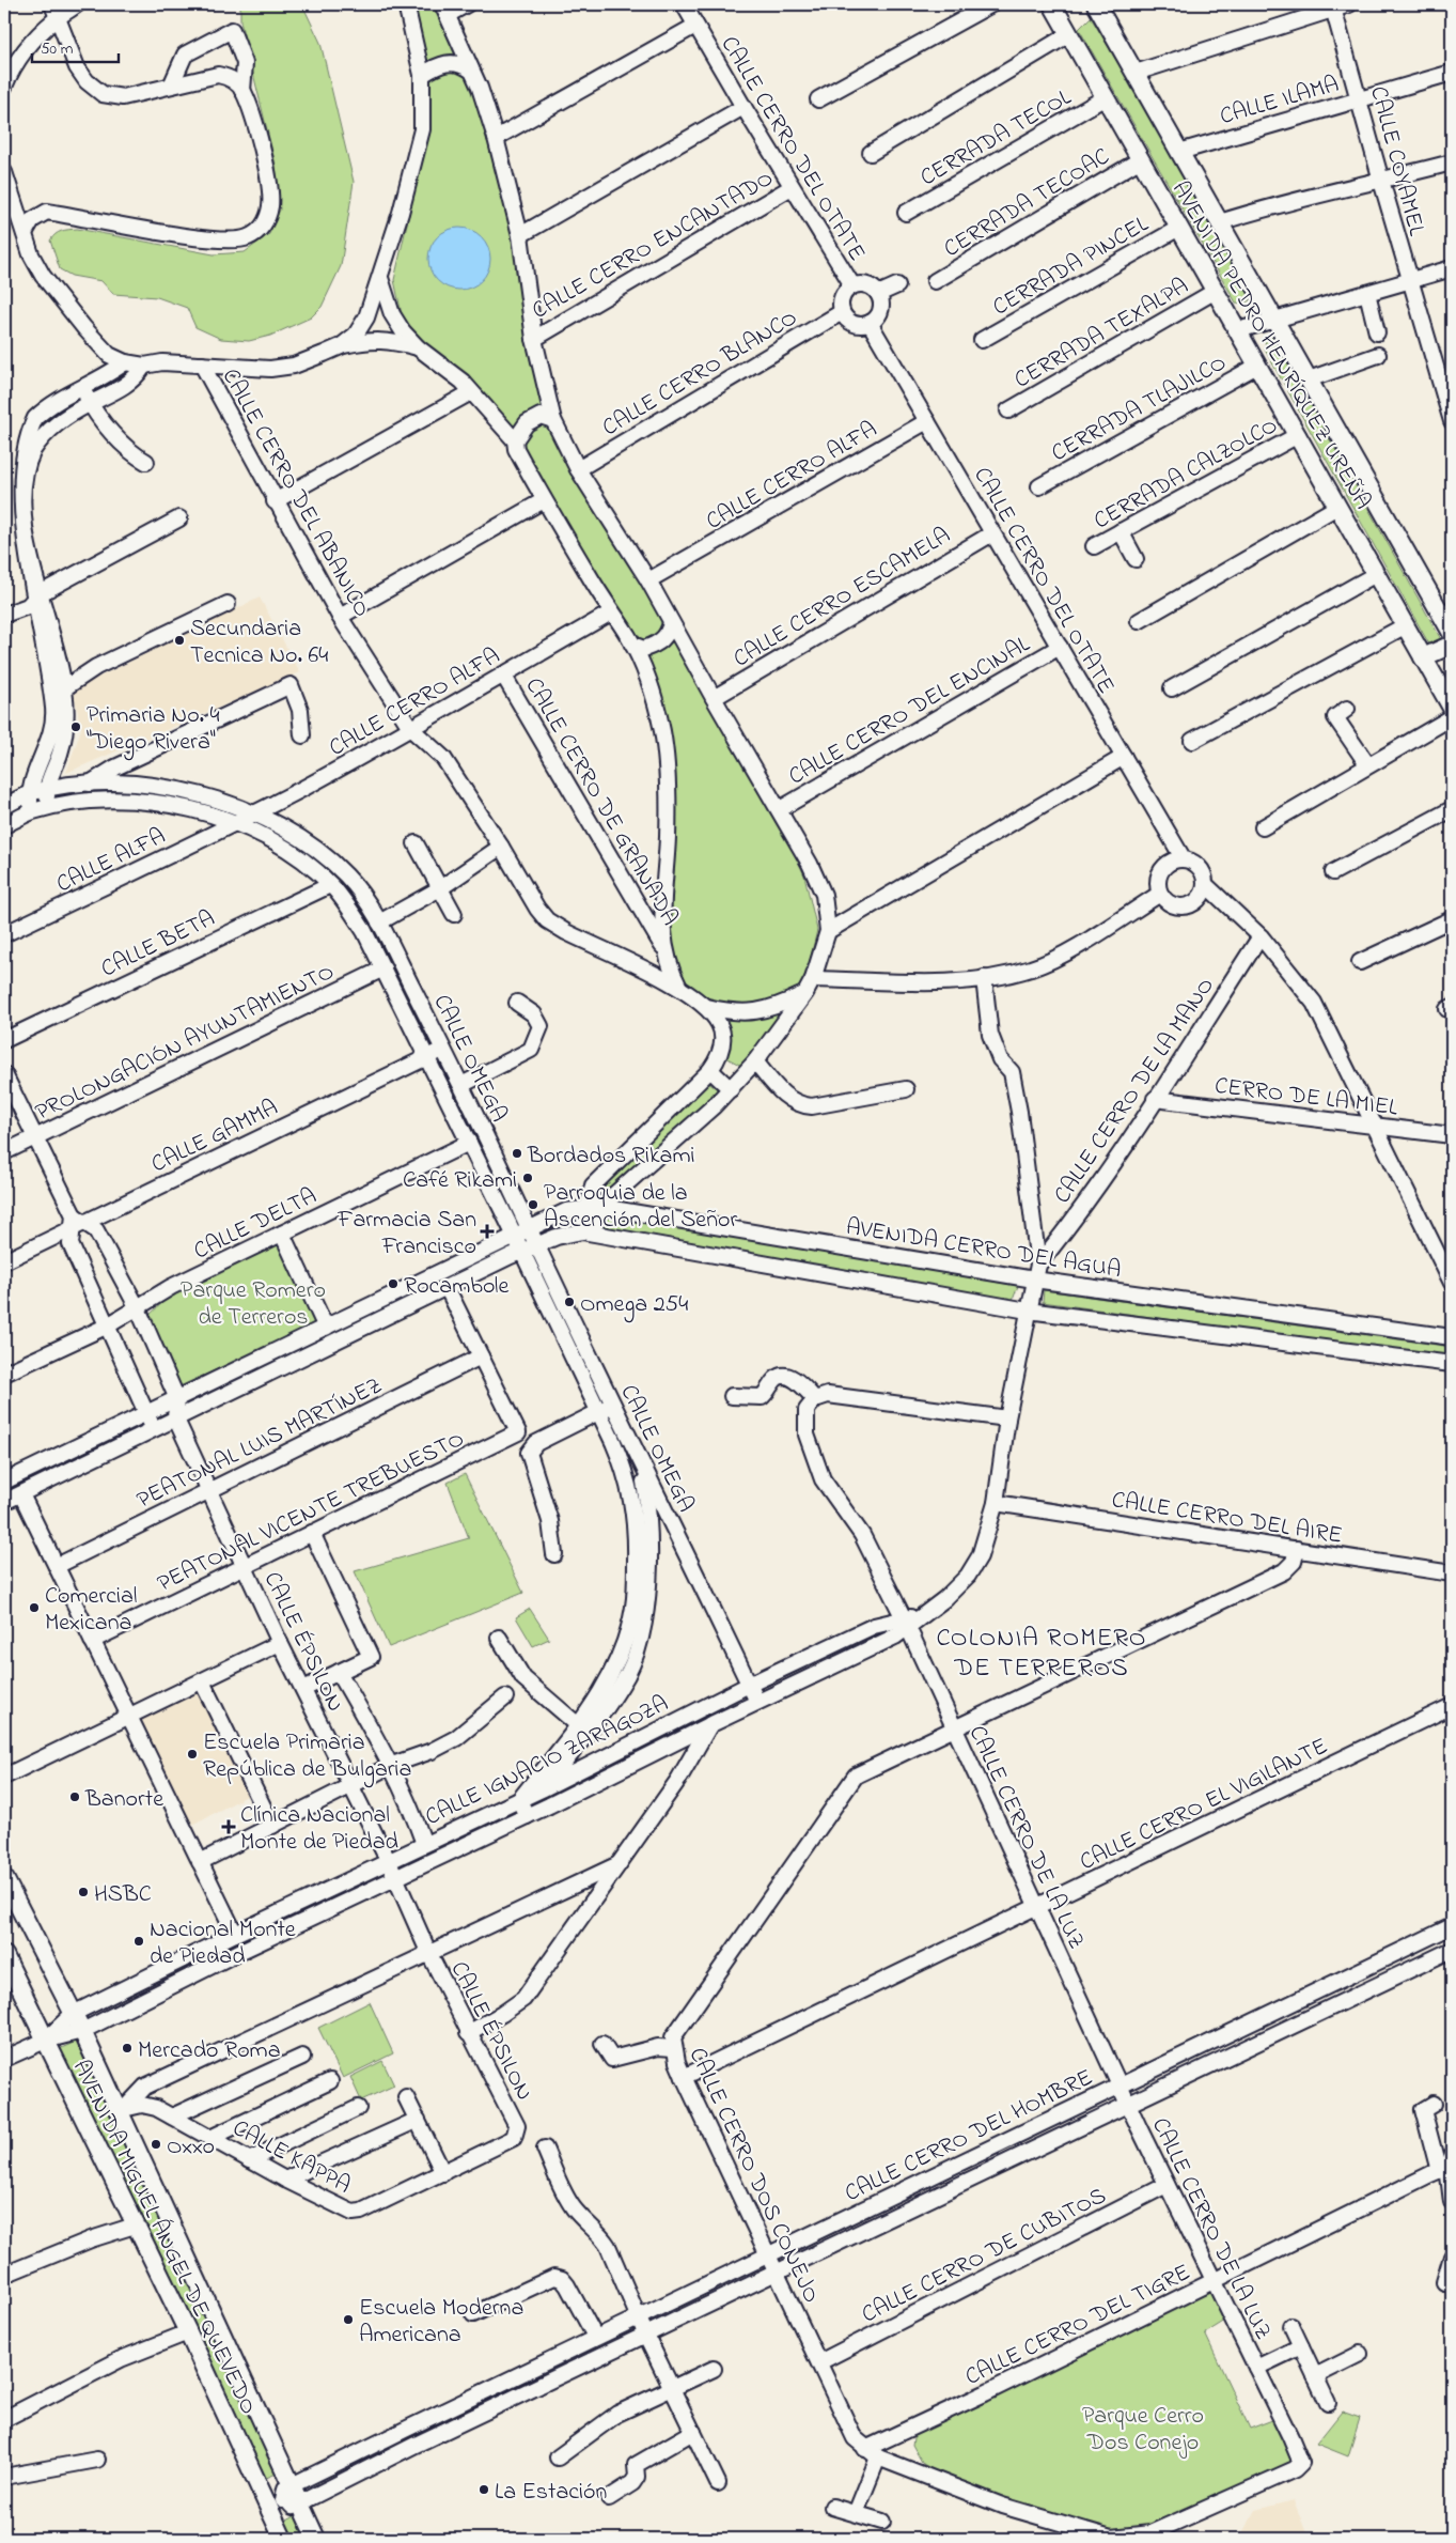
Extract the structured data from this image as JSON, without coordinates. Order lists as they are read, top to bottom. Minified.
{"streets":{"main road":["AVENIDA PEDRO HENRÍQUEZ UREÑA","AVENIDA MIGUEL ÁNGEL DE QUEVEDO"],"street":["CALLE ILAMA","CERRADA TECOL","CALLE CERRO DEL OTATE","CALLE COYAMEL","CERRADA TECOAC","CALLE CERRO ENCANTADO","CERRADA PINCEL","CERRADA TEXALPA","CALLE CERRO BLANCO","CERRADA TLAJILCO","CERRADA CALZOLCO","CALLE CERRO ALFA","CALLE CERRO DEL ABANICO","CALLE CERRO ESCAMELA","CALLE CERRO DEL ENCINAL","CALLE CERRO DE GRANADA","CALLE ALFA","CALLE BETA","PROLONGACIÓN AYUNTAMIENTO","CALLE OMEGA","CALLE CERRO DE LA MANO","CERRO DE LA MIEL","CALLE GAMMA","CALLE DELTA","AVENIDA CERRO DEL AGUA","PEATONAL LUIS MARTÍNEZ","PEATONAL VICENTE TREBUESTO","CALLE CERRO DEL AIRE","CALLE ÉPSILON","CALLE IGNACIO ZARAGOZA","CALLE CERRO EL VIGILANTE","CALLE CERRO DE LA LUZ","CALLE CERRO DEL HOMBRE","CALLE KAPPA","CALLE CERRO DOS CONEJO","CALLE CERRO DE CUBITOS","CALLE CERRO DEL TIGRE"]},"crossings":[["CALLE ILAMA","CALLE COYAMEL"],["CALLE ILAMA","AVENIDA PEDRO HENRÍQUEZ UREÑA"],["CERRADA TECOL","AVENIDA PEDRO HENRÍQUEZ UREÑA"],["CALLE CERRO DEL OTATE","CALLE CERRO ENCANTADO"],["CALLE CERRO DEL OTATE","CALLE CERRO BLANCO"],["CALLE CERRO DEL OTATE","CALLE CERRO ALFA"],["CALLE CERRO DEL OTATE","CALLE CERRO ESCAMELA"],["CALLE CERRO DEL OTATE","CALLE CERRO DEL ENCINAL"],["CERRADA TECOAC","AVENIDA PEDRO HENRÍQUEZ UREÑA"],["CERRADA PINCEL","AVENIDA PEDRO HENRÍQUEZ UREÑA"],["CERRADA TEXALPA","AVENIDA PEDRO HENRÍQUEZ UREÑA"],["AVENIDA PEDRO HENRÍQUEZ UREÑA","CERRADA TLAJILCO"],["AVENIDA PEDRO HENRÍQUEZ UREÑA","CERRADA CALZOLCO"],["CALLE CERRO ALFA","CALLE CERRO DEL ABANICO"],["CALLE CERRO ALFA","CALLE CERRO DE GRANADA"],["CALLE CERRO ALFA","CALLE ALFA"],["CALLE CERRO ALFA","CALLE OMEGA"],["CALLE ALFA","CALLE OMEGA"],["CALLE BETA","CALLE OMEGA"],["PROLONGACIÓN AYUNTAMIENTO","CALLE OMEGA"],["CALLE OMEGA","CALLE GAMMA"],["CALLE OMEGA","CALLE DELTA"],["CALLE OMEGA","AVENIDA CERRO DEL AGUA"],["CALLE OMEGA","CALLE IGNACIO ZARAGOZA"],["CALLE CERRO DE LA MANO","CERRO DE LA MIEL"],["PEATONAL LUIS MARTÍNEZ","PEATONAL VICENTE TREBUESTO"],["PEATONAL LUIS MARTÍNEZ","CALLE ÉPSILON"],["PEATONAL VICENTE TREBUESTO","CALLE ÉPSILON"],["CALLE CERRO DEL AIRE","CALLE CERRO DOS CONEJO"],["CALLE ÉPSILON","CALLE IGNACIO ZARAGOZA"],["CALLE ÉPSILON","CALLE KAPPA"],["CALLE IGNACIO ZARAGOZA","CALLE CERRO DE LA LUZ"],["CALLE IGNACIO ZARAGOZA","AVENIDA MIGUEL ÁNGEL DE QUEVEDO"],["CALLE CERRO EL VIGILANTE","CALLE CERRO DE LA LUZ"],["CALLE CERRO EL VIGILANTE","CALLE CERRO DOS CONEJO"],["CALLE CERRO DE LA LUZ","CALLE CERRO DEL HOMBRE"],["CALLE CERRO DE LA LUZ","CALLE CERRO DOS CONEJO"],["CALLE CERRO DE LA LUZ","CALLE CERRO DE CUBITOS"],["CALLE CERRO DE LA LUZ","CALLE CERRO DEL TIGRE"],["CALLE CERRO DEL HOMBRE","CALLE CERRO DOS CONEJO"],["CALLE CERRO DEL HOMBRE","AVENIDA MIGUEL ÁNGEL DE QUEVEDO"],["CALLE KAPPA","AVENIDA MIGUEL ÁNGEL DE QUEVEDO"],["CALLE CERRO DOS CONEJO","CALLE CERRO DE CUBITOS"],["CALLE CERRO DOS CONEJO","CALLE CERRO DEL TIGRE"]],"districts":["COLONIA ROMERO DE TERREROS"],"parks":["Parque Romero de Terreros","Parque Cerro Dos Conejo"],"places":{"other":["Secundaria Tecnica No. 64","Primaria No. 4 \"Diego Rivera\"","Bordados Rikami","Café Rikami","Parroquia de la Ascención del Señor","Rocambole","Omega 254","Comercial Mexicana","Escuela Primaria República de Bulgaria","Banorte","HSBC","Nacional Monte de Piedad","Mercado Roma","Oxxo","Escuela Moderna Americana","La Estación"],"health":["Farmacia San Francisco","Clínica Nacional Monte de Piedad"]},"scale_bar":"50 m"}
